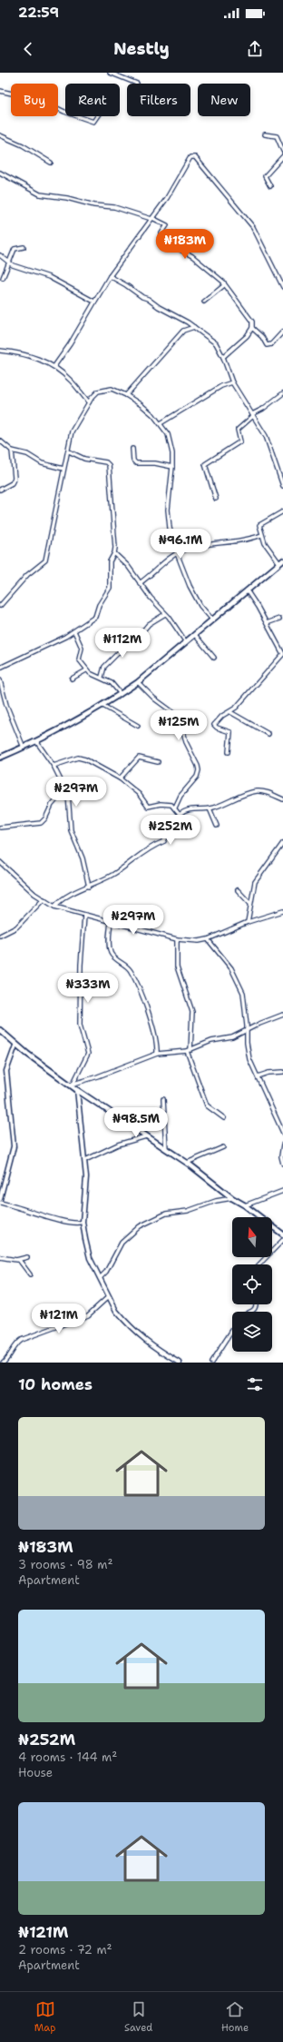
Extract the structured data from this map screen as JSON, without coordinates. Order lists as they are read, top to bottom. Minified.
{"north":"top","page":{"status":"22:59","header":"Nestly","chip":["Buy","Rent","Filters","New"],"price":["₦183M","₦96.1M","₦112M","₦125M","₦297M","₦252M","₦297M","₦333M","₦98.5M","₦121M"],"heading":"10 homes","list":[{"name":"₦183M","note":"3 rooms · 98 m² · Apartment"},{"name":"₦252M","note":"4 rooms · 144 m² · House"},{"name":"₦121M","note":"2 rooms · 72 m² · Apartment"}],"tabs":["Map","Saved","Home"]}}
